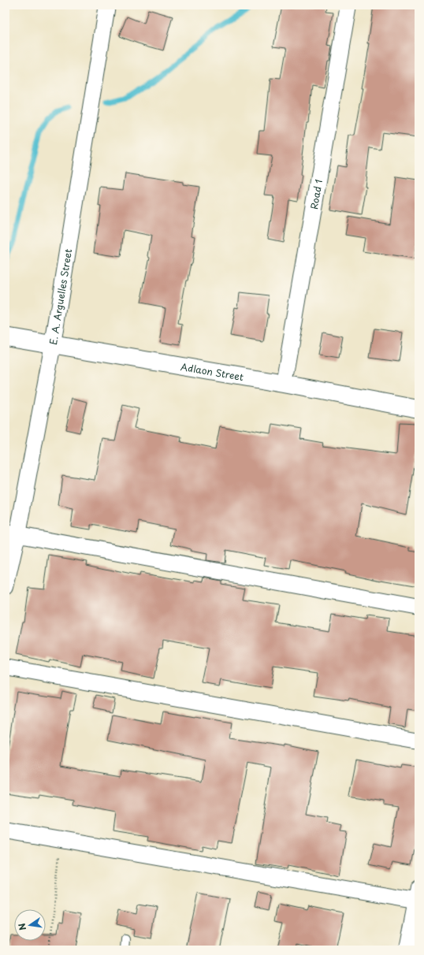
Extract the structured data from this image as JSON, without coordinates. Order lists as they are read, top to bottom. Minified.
{"streets":{"street":["Road 1","E. A. Arguelles Street","Adlaon Street"]},"crossings":[["Road 1","Adlaon Street"],["E. A. Arguelles Street","Adlaon Street"]],"north":"left"}
